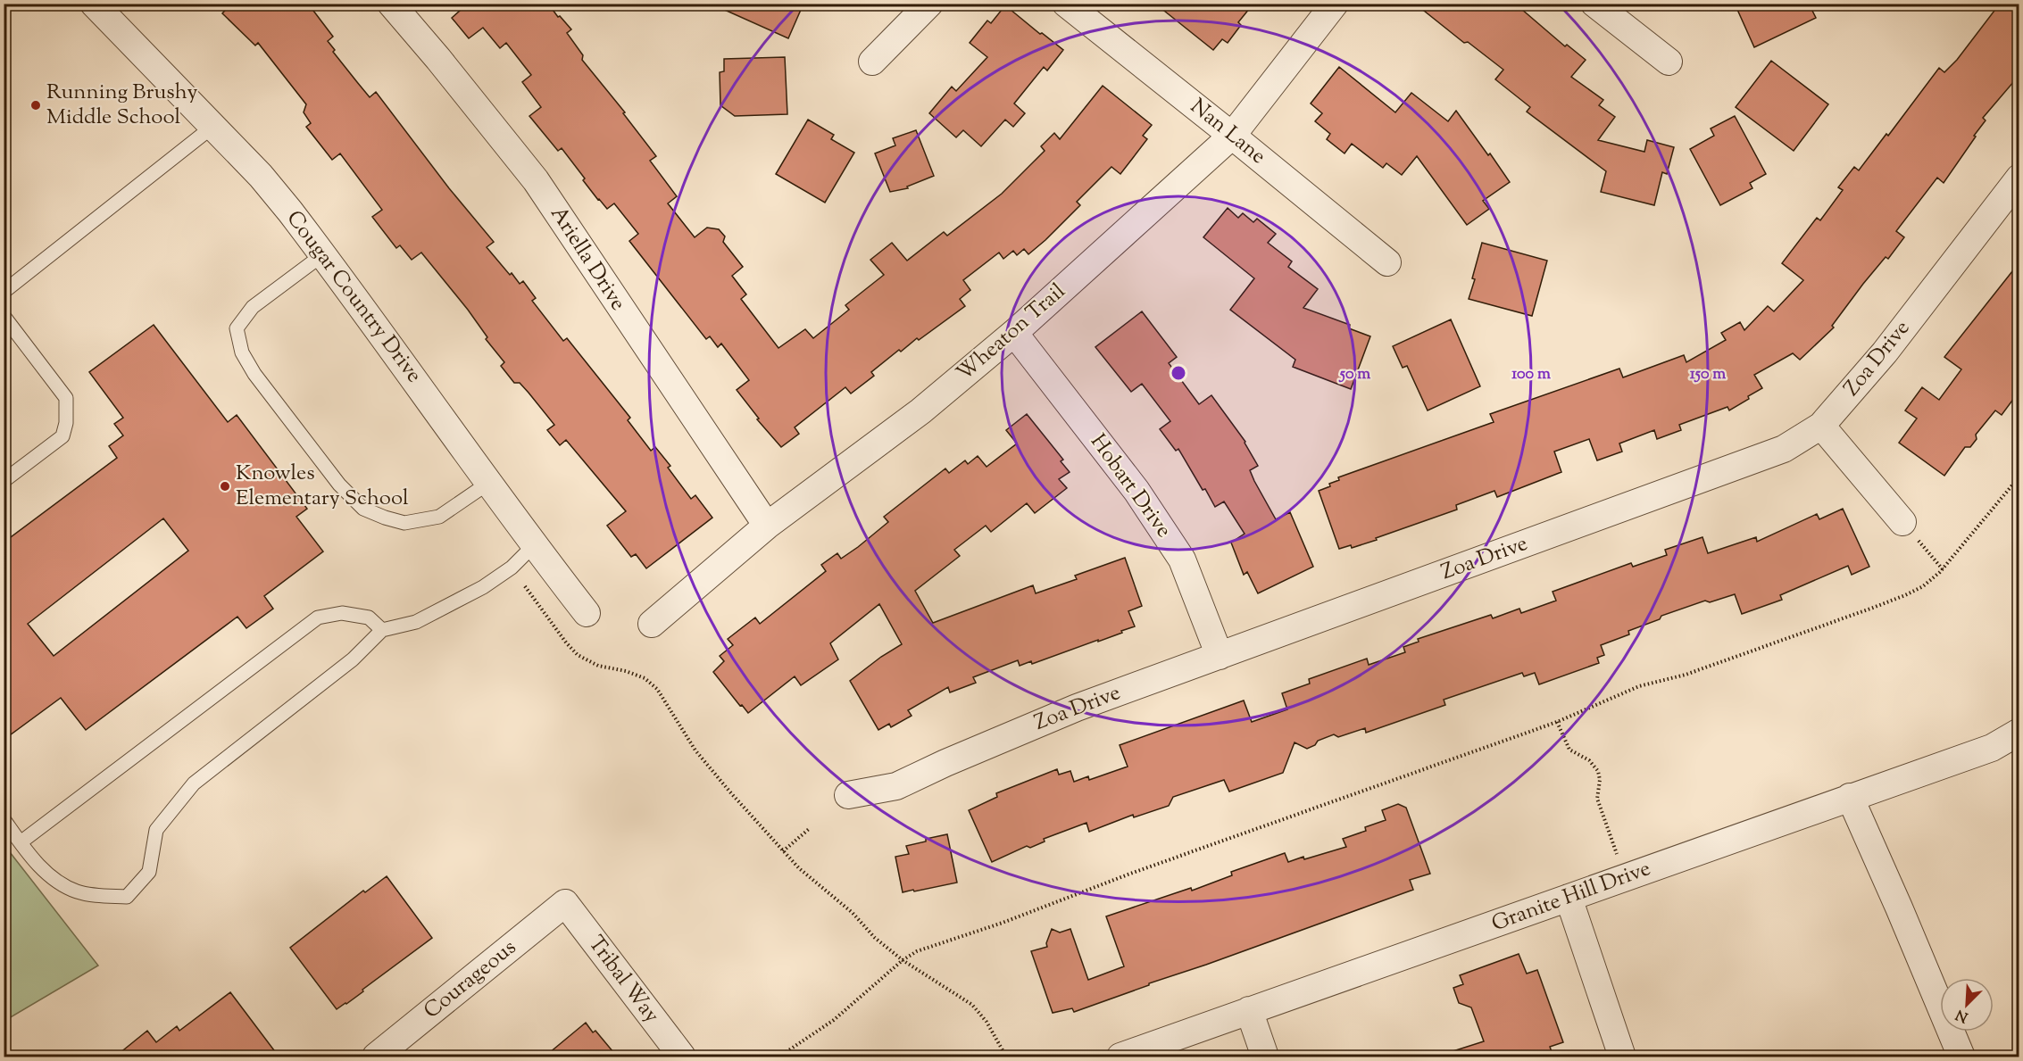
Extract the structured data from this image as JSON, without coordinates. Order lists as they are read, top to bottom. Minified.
{"streets":{"street":["Nan Lane","Ariella Drive","Cougar Country Drive","Wheaton Trail","Zoa Drive","Hobart Drive","Granite Hill Drive","Courageous","Tribal Way"]},"crossings":[["Nan Lane","Wheaton Trail"],["Ariella Drive","Wheaton Trail"],["Wheaton Trail","Hobart Drive"],["Zoa Drive","Hobart Drive"],["Courageous","Tribal Way"]],"places":["Running Brushy Middle School","Knowles Elementary School"],"north":"bottom left","rings":["50 m","100 m","150 m"]}
